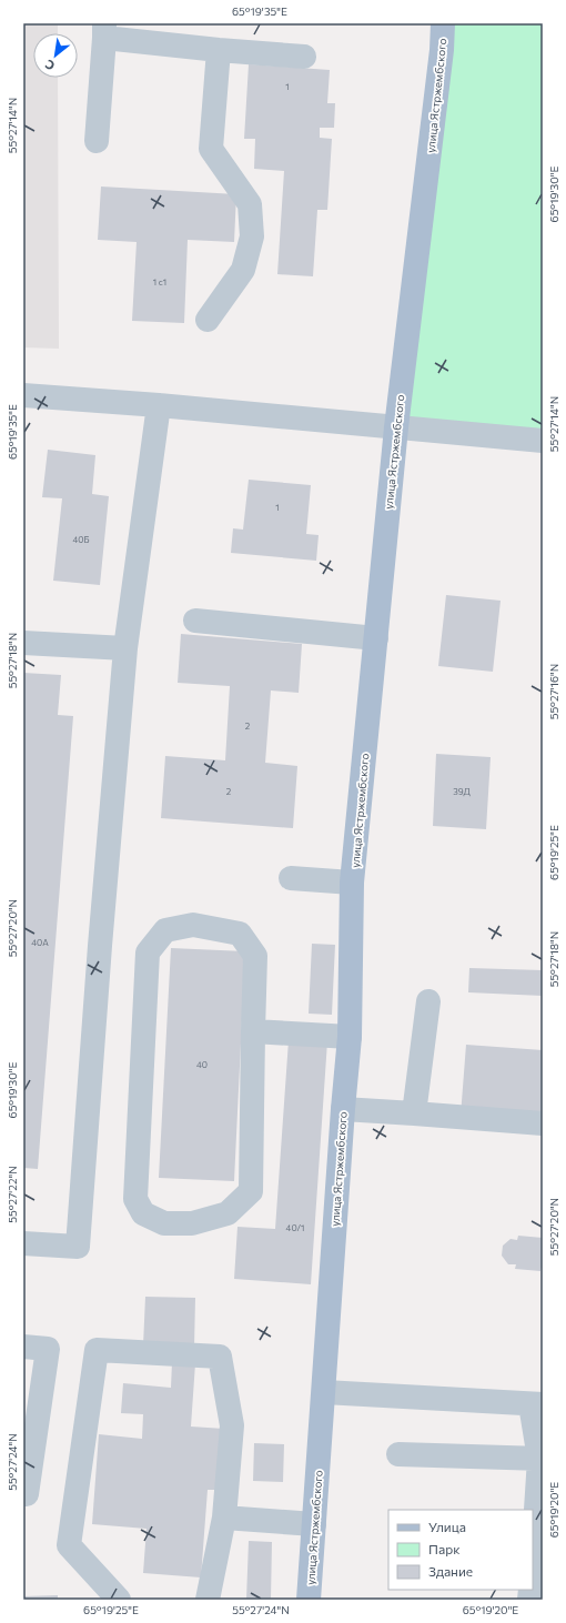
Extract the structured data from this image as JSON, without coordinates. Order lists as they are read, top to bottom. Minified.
{"streets":{"main road":["улица Ястржембского"]},"house_numbers":["1","1 с1","1","40Б","2","2","39Д","40А","40","40/1"],"legend":["Улица","Парк","Здание"],"north":"bottom left","coordinates":["65°19'35\"E","55°27'14\"N","65°19'30\"E","55°27'18\"N","55°27'16\"N","65°19'25\"E","55°27'20\"N","55°27'22\"N","55°27'24\"N","65°19'20\"E"]}
